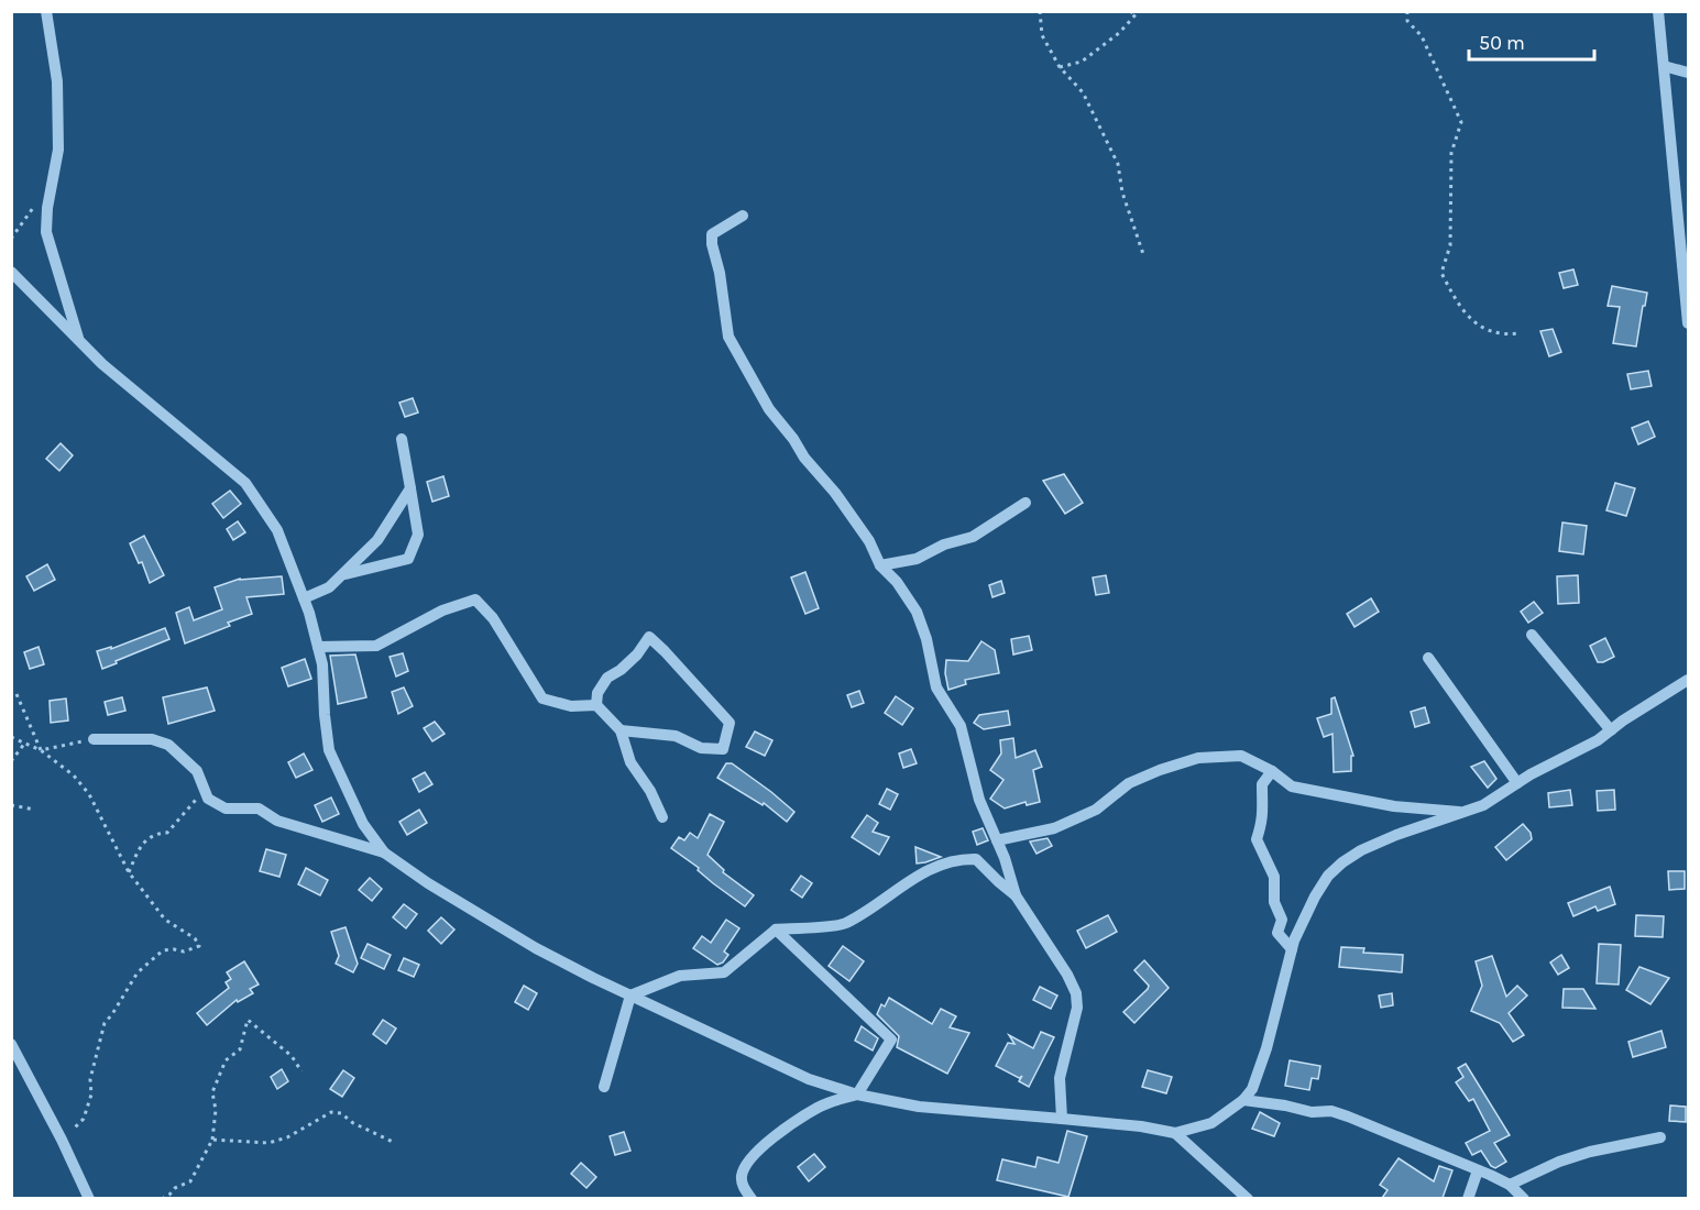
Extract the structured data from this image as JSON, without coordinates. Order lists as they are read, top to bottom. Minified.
{"scale_bar":"50 m"}
